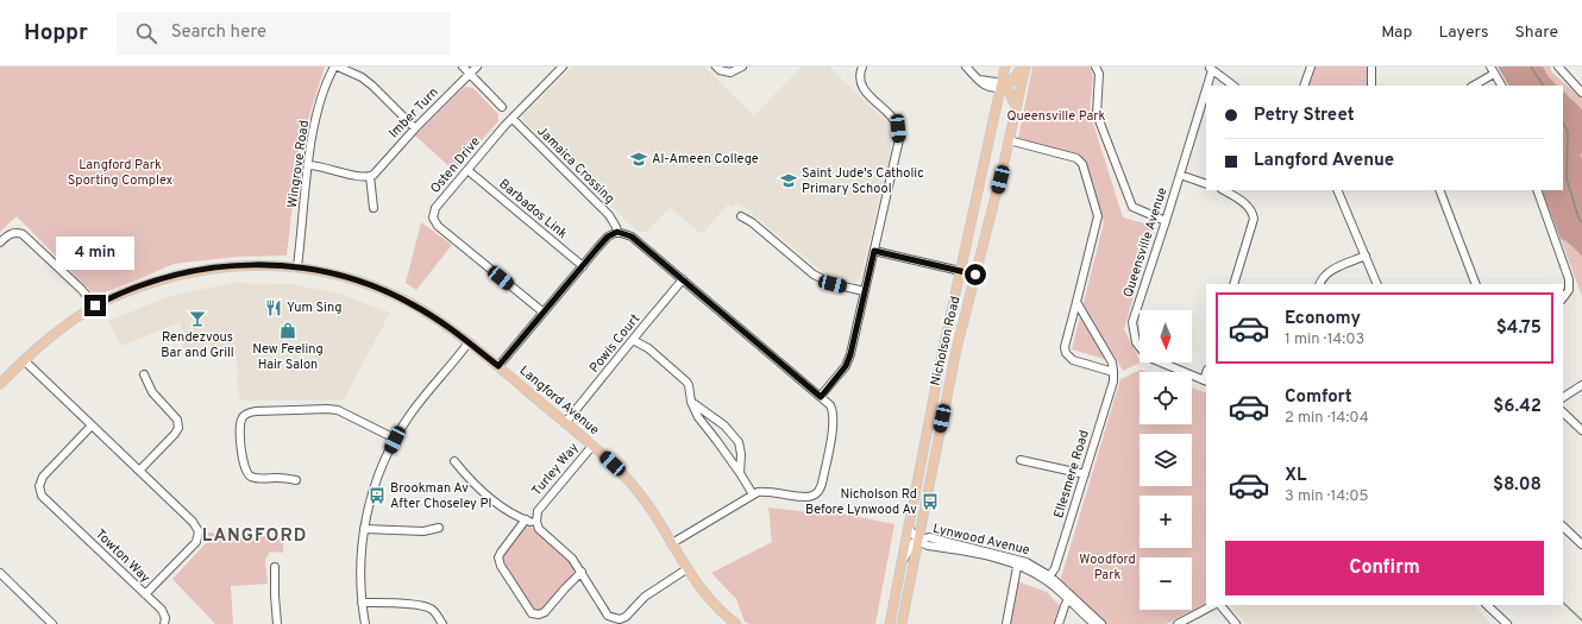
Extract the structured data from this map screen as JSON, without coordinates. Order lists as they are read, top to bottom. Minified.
{"streets":{"main road":["Nicholson Road","Langford Avenue"],"street":["Imber Turn","Wingrove Road","Osten Drive","Jamaica Crossing","Barbados Link","Queensville Avenue","Powis Court","Turley Way","Ellesmere Road","Lynwood Avenue","Towton Way"]},"crossings":[["Wingrove Road","Langford Avenue"],["Osten Drive","Jamaica Crossing"],["Osten Drive","Barbados Link"],["Nicholson Road","Lynwood Avenue"],["Powis Court","Langford Avenue"],["Langford Avenue","Turley Way"],["Langford Avenue","Towton Way"],["Ellesmere Road","Lynwood Avenue"]],"districts":["LANGFORD"],"parks":["Queensville Park","Langford Park Sporting Complex","Woodford Park"],"places":{"school or university":["Al-Ameen College","Saint Jude's Catholic Primary School"],"restaurant":["Yum Sing"],"bar":["Rendezvous Bar and Grill"],"shop":["New Feeling Hair Salon"],"bus stop":["Brookman Av After Choseley Pl","Nicholson Rd Before Lynwood Av"]},"north":"bottom","page":{"header":"Hoppr","search":"Search here","nav":["Map","Layers","Share"],"banner":["Petry Street","Langford Avenue"],"bubble":"4 min","list":[{"name":"Economy","note":"1 min · 14:03","value":"$4.75"},{"name":"Comfort","note":"2 min · 14:04","value":"$6.42"},{"name":"XL","note":"3 min · 14:05","value":"$8.08"}],"map_buttons":["+","−"],"buttons":"Confirm"}}
